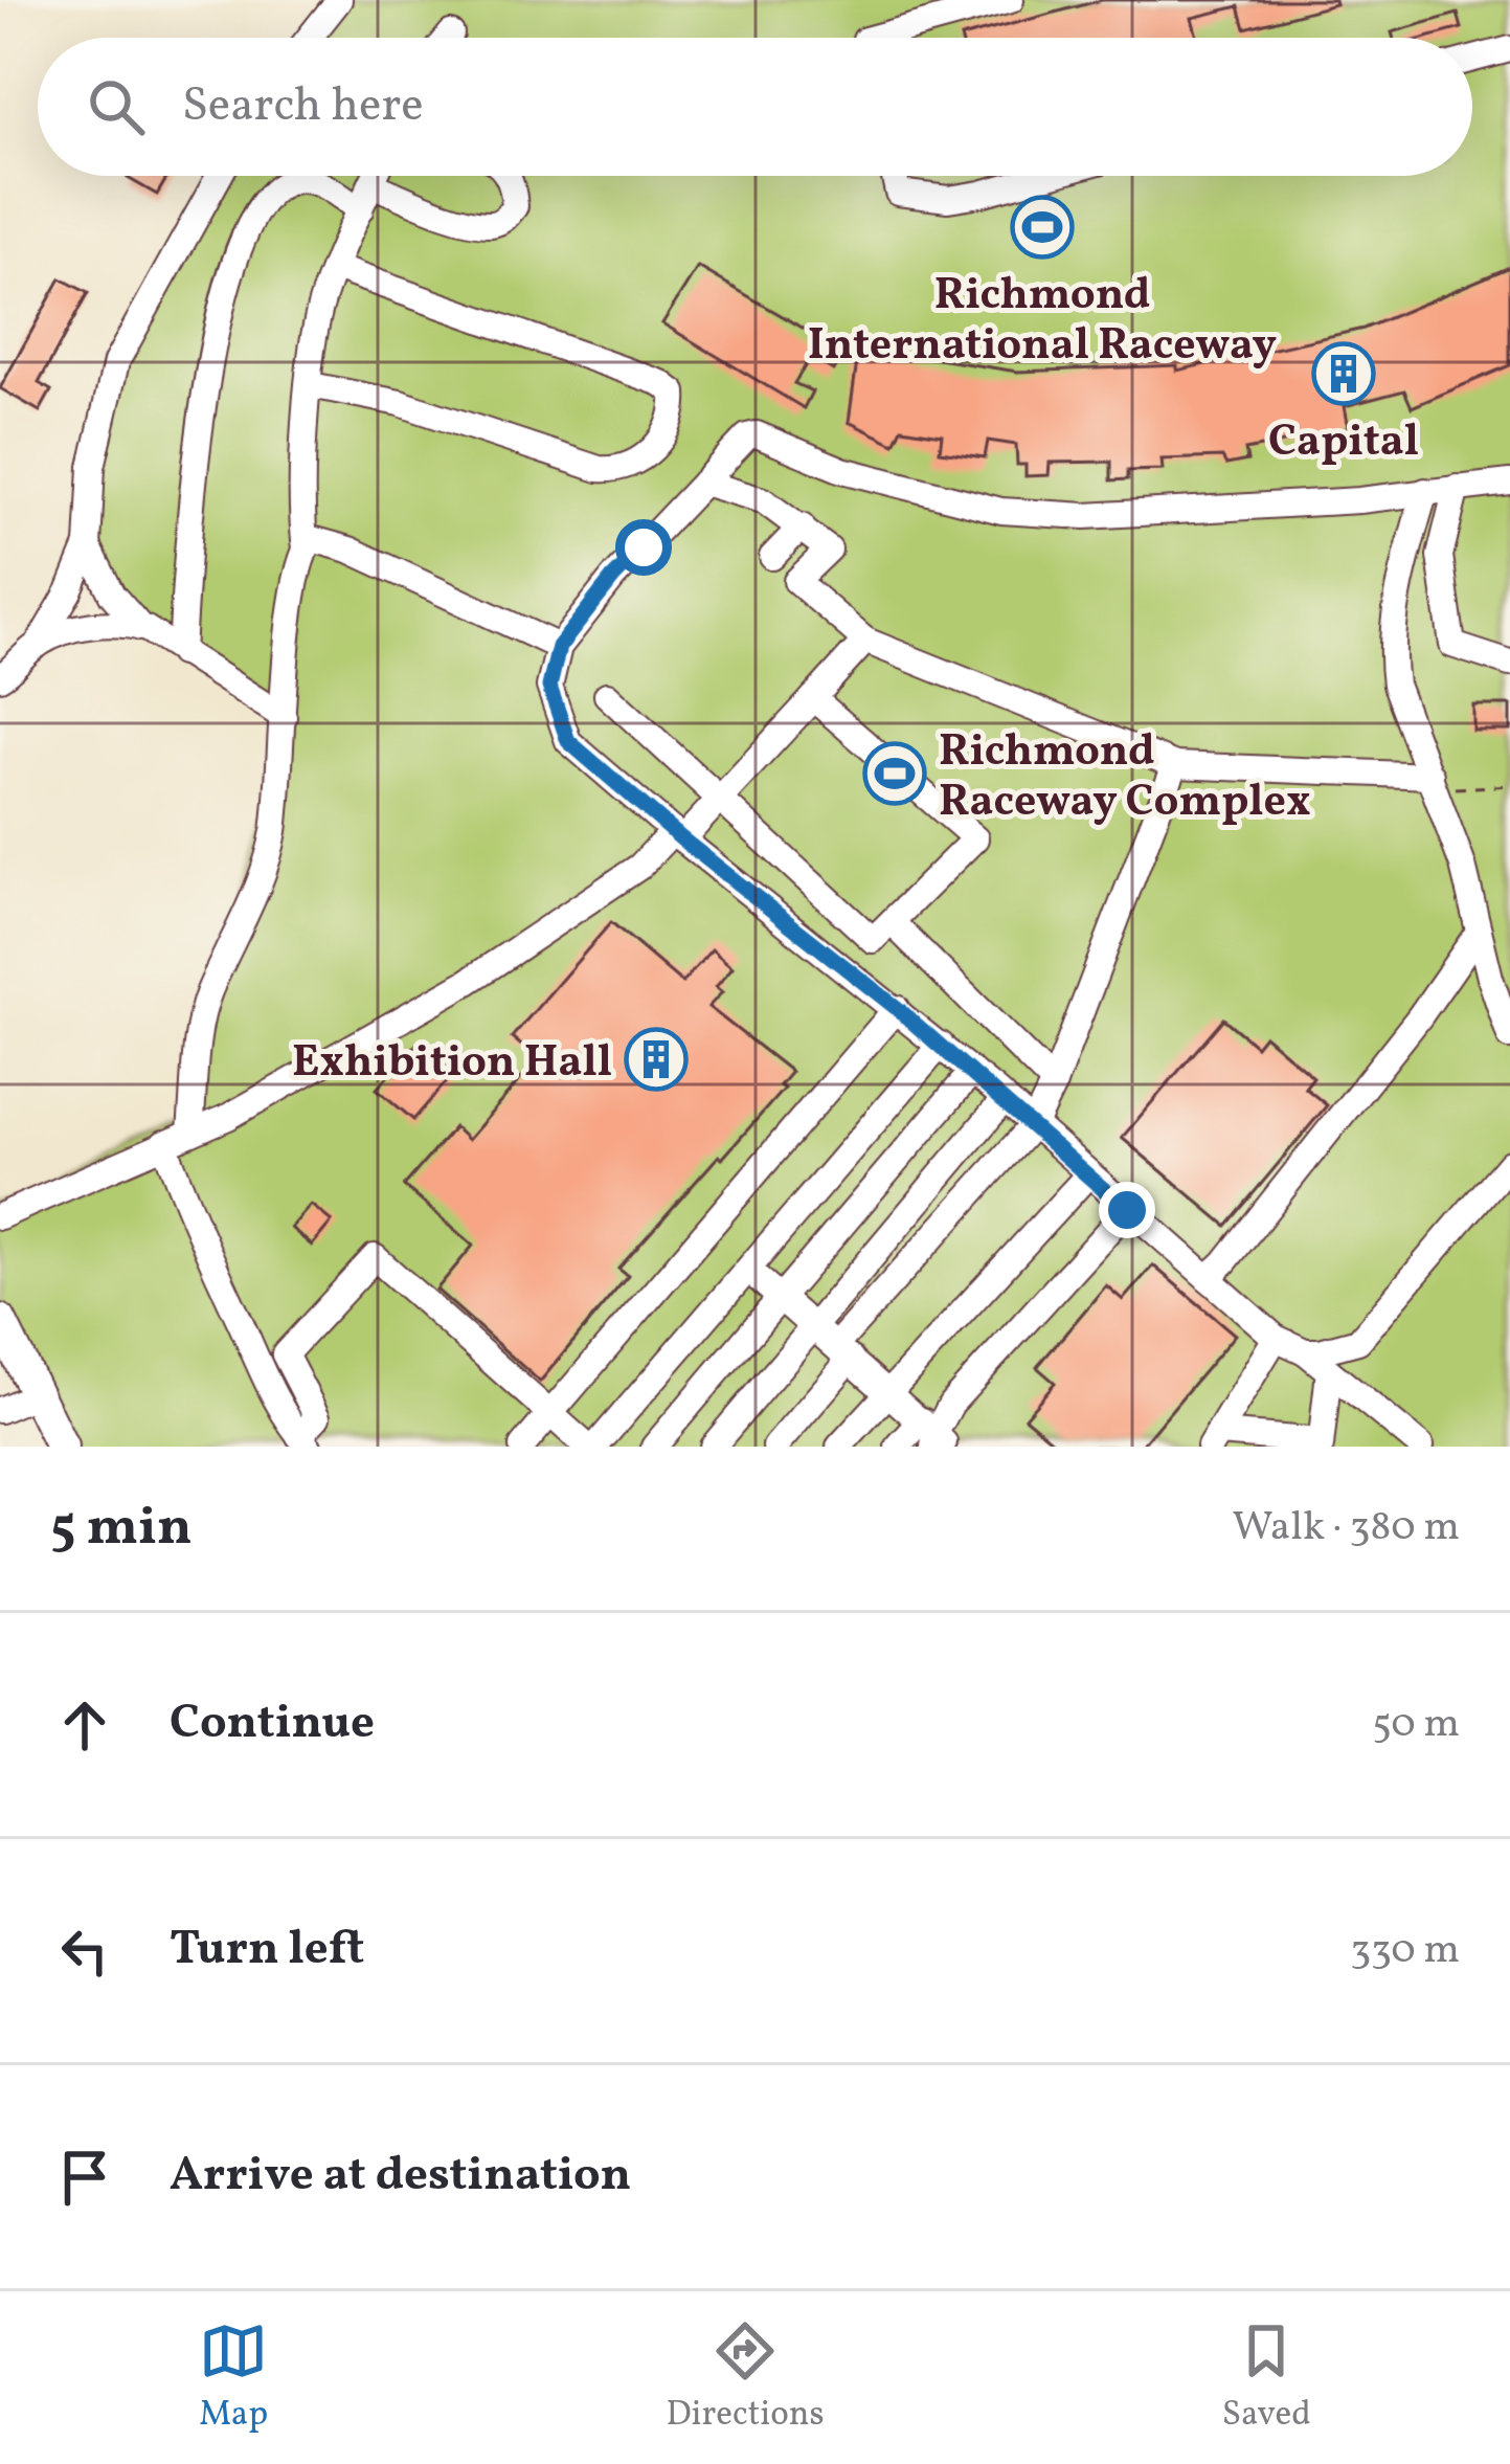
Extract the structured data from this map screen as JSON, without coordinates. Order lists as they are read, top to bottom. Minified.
{"places":{"sports":["Richmond International Raceway","Richmond Raceway Complex"],"building":["Capital","Exhibition Hall"]},"page":{"search":"Search here","heading":["5 min","Walk · 380 m"],"list":[["Continue","50 m"],["Turn left","330 m"],"Arrive at destination"],"nav":["Map","Directions","Saved"]}}
